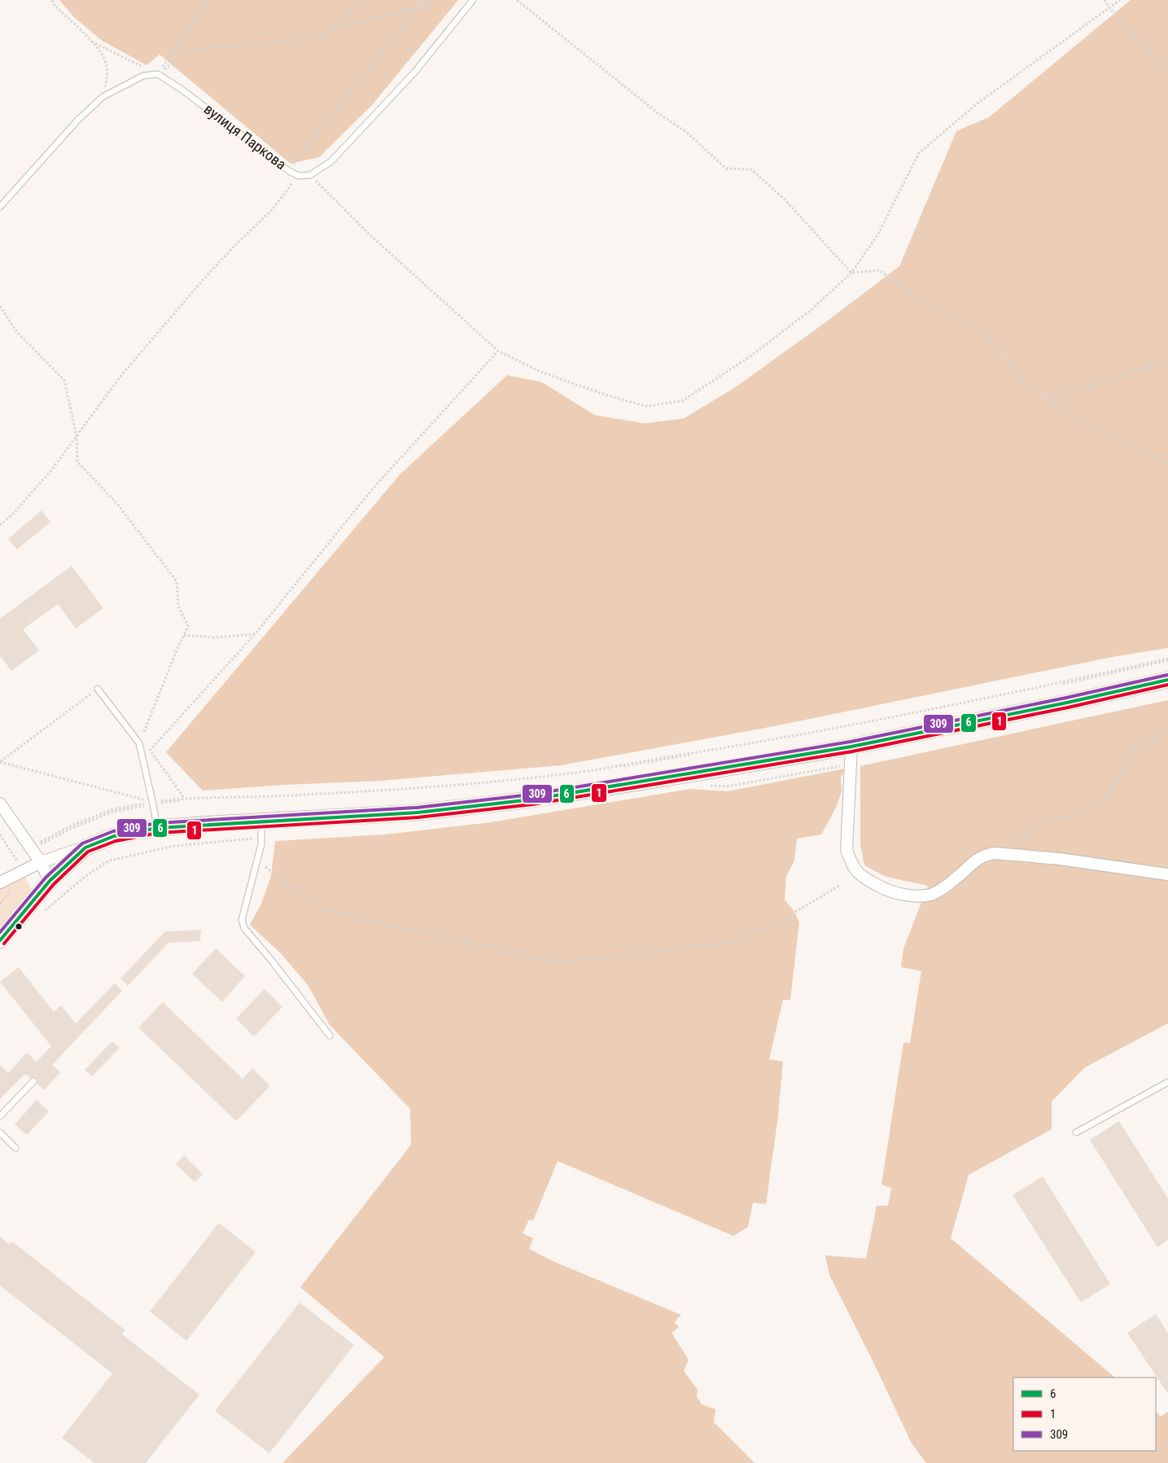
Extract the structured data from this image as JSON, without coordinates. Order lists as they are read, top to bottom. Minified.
{"streets":{"lane":["вулиця Паркова"]},"lines":["transit line 309","transit line 6","transit line 1"],"legend":["6","1","309"]}
